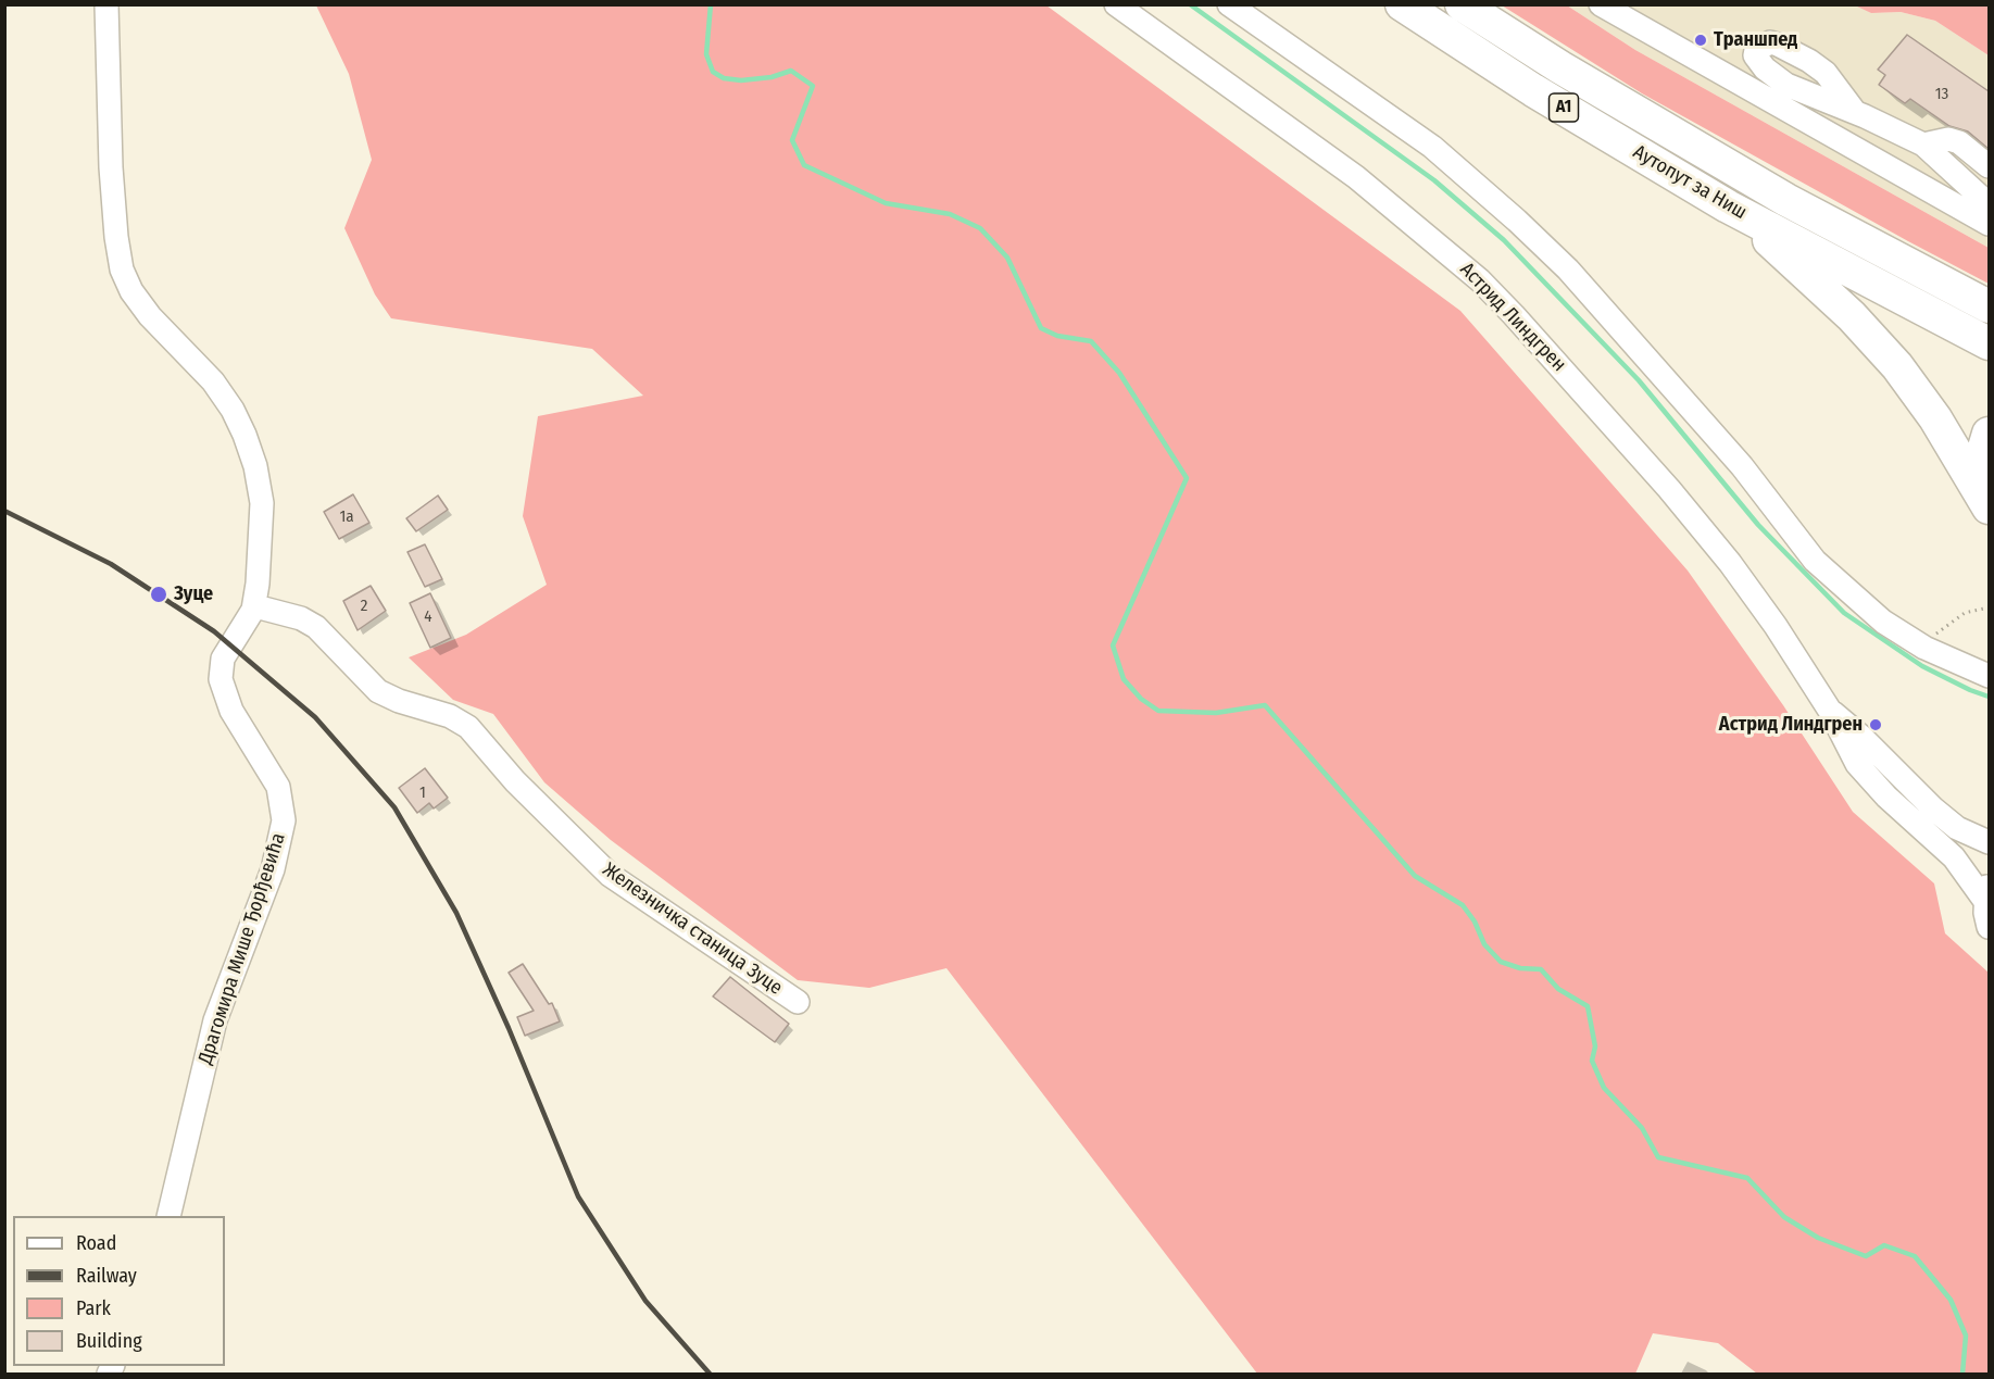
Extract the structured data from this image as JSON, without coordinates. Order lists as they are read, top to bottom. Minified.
{"streets":{"highway":["A1","Аутопут за Ниш"],"street":["Астрид Линдгрен","Железничка станица Зуце","Драгомира Мише Ђорђевића"]},"crossings":[["Железничка станица Зуце","Драгомира Мише Ђорђевића"]],"places":["Траншпед","Зуце","Астрид Линдгрен"],"house_numbers":["13","1a","2","4","1"],"legend":["Road","Railway","Park","Building"]}
